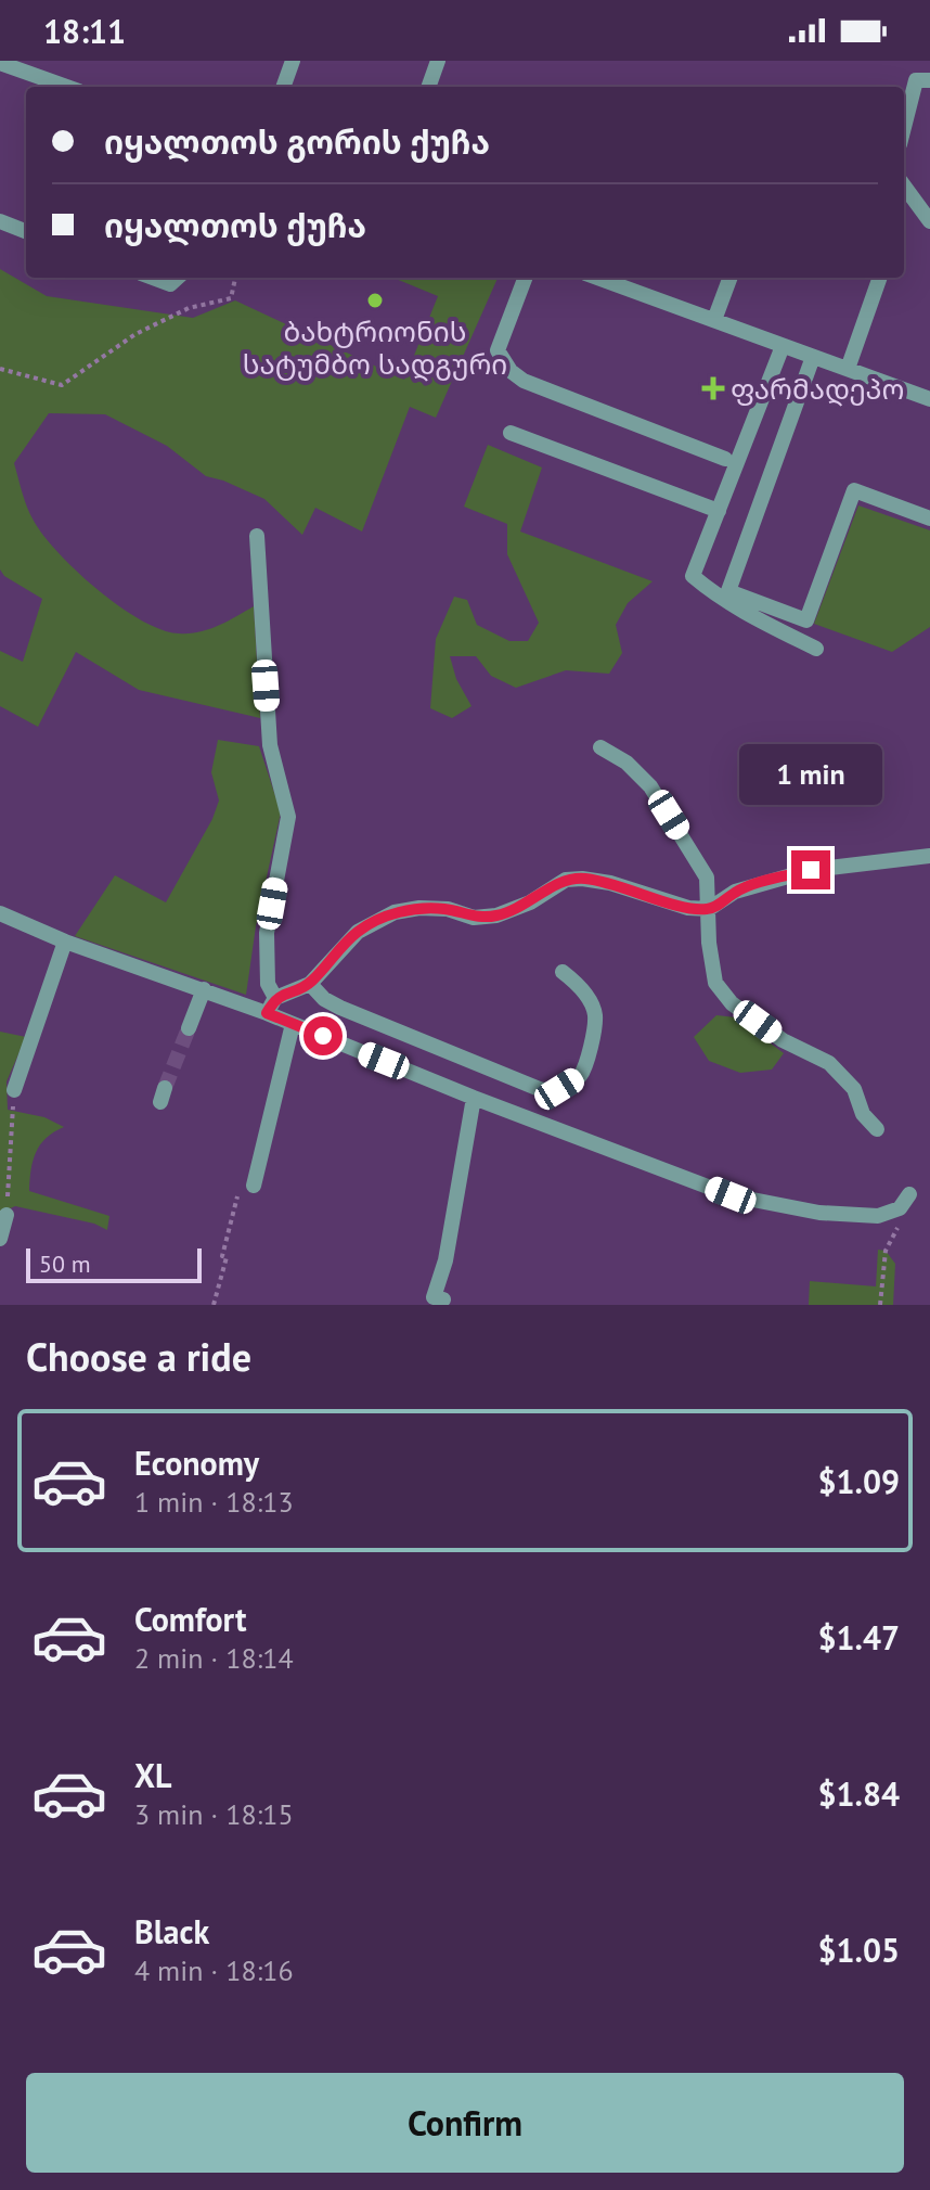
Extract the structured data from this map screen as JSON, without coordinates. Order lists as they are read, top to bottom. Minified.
{"places":{"other":["ბახტრიონის სატუმბო სადგური"],"health":["ფარმადეპო"]},"scale_bar":"50 m","page":{"status":"18:11","banner":["იყალთოს გორის ქუჩა","იყალთოს ქუჩა"],"bubble":"1 min","scale":"50 m","heading":"Choose a ride","list":[{"name":"Economy","note":"1 min · 18:13","value":"$1.09"},{"name":"Comfort","note":"2 min · 18:14","value":"$1.47"},{"name":"XL","note":"3 min · 18:15","value":"$1.84"},{"name":"Black","note":"4 min · 18:16","value":"$1.05"}],"buttons":"Confirm"}}
